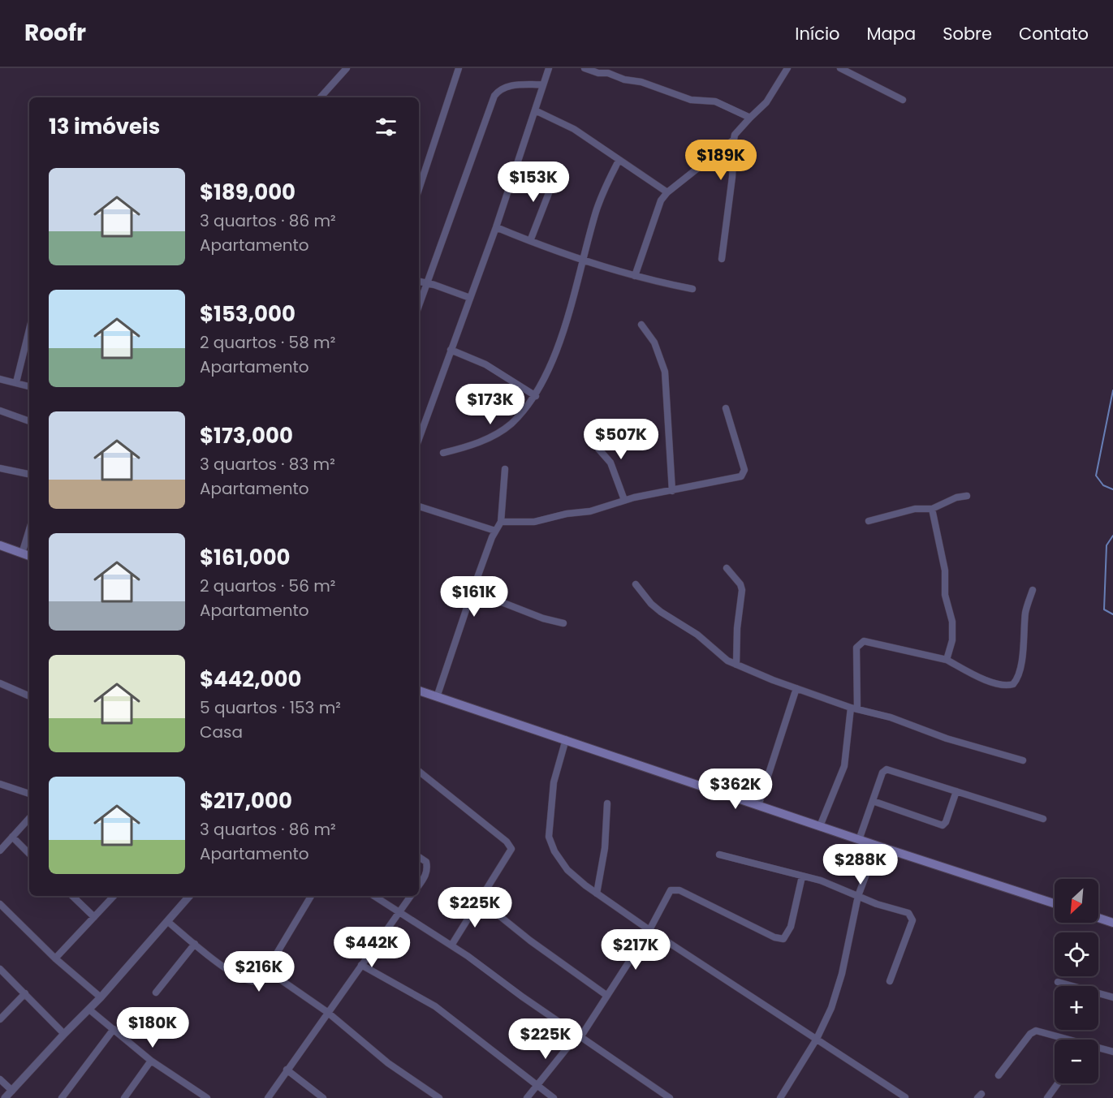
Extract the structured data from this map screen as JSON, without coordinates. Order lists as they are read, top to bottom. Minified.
{"north":"bottom left","page":{"header":"Roofr","nav":["Início","Mapa","Sobre","Contato"],"heading":"13 imóveis","price":["$189K","$153K","$173K","$507K","$161K","$362K","$288K","$225K","$442K","$217K","$216K","$180K","$225K"],"list":[{"name":"$189,000","note":"3 quartos · 86 m² · Apartamento"},{"name":"$153,000","note":"2 quartos · 58 m² · Apartamento"},{"name":"$173,000","note":"3 quartos · 83 m² · Apartamento"},{"name":"$161,000","note":"2 quartos · 56 m² · Apartamento"},{"name":"$442,000","note":"5 quartos · 153 m² · Casa"},{"name":"$217,000","note":"3 quartos · 86 m² · Apartamento"}],"map_buttons":["+","−"]}}
